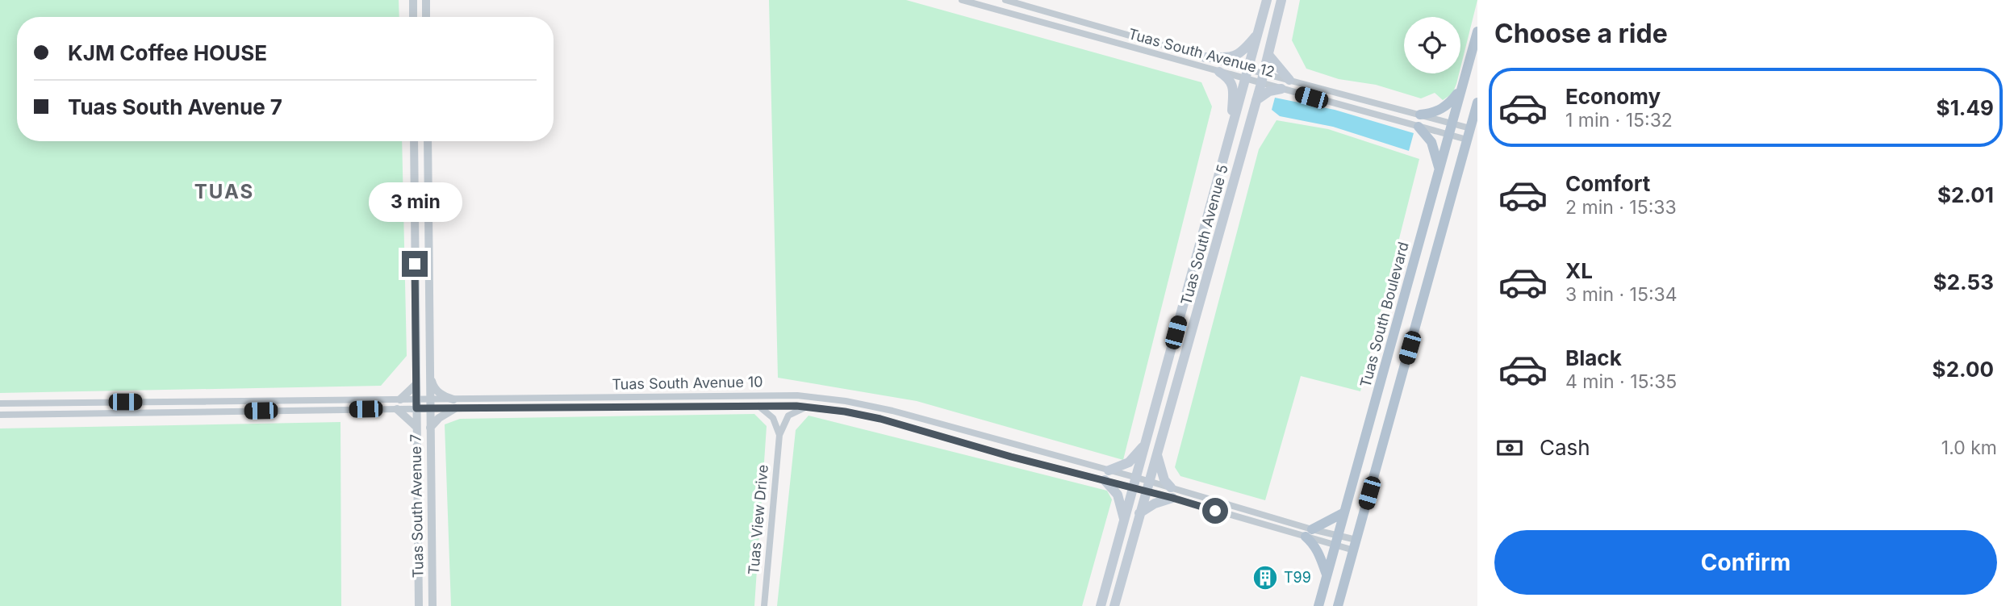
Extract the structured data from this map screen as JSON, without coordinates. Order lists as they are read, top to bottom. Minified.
{"streets":{"main road":["Tuas South Avenue 5","Tuas South Boulevard"],"street":["Tuas South Avenue 12","Tuas South Avenue 10","Tuas South Avenue 7","Tuas View Drive"]},"crossings":[["Tuas South Avenue 12","Tuas South Avenue 5"],["Tuas South Avenue 12","Tuas South Boulevard"],["Tuas South Avenue 5","Tuas South Avenue 10"],["Tuas South Boulevard","Tuas South Avenue 10"],["Tuas South Avenue 10","Tuas South Avenue 7"],["Tuas South Avenue 10","Tuas View Drive"]],"districts":["TUAS"],"places":{"building":["T99"]},"page":{"heading":"Choose a ride","banner":["KJM Coffee HOUSE","Tuas South Avenue 7"],"list":[{"name":"Economy","note":"1 min · 15:32","value":"$1.49"},{"name":"Comfort","note":"2 min · 15:33","value":"$2.01"},{"name":"XL","note":"3 min · 15:34","value":"$2.53"},{"name":"Black","note":"4 min · 15:35","value":"$2.00"}],"bubble":"3 min","pay":["Cash","1.0 km"],"buttons":"Confirm"}}
